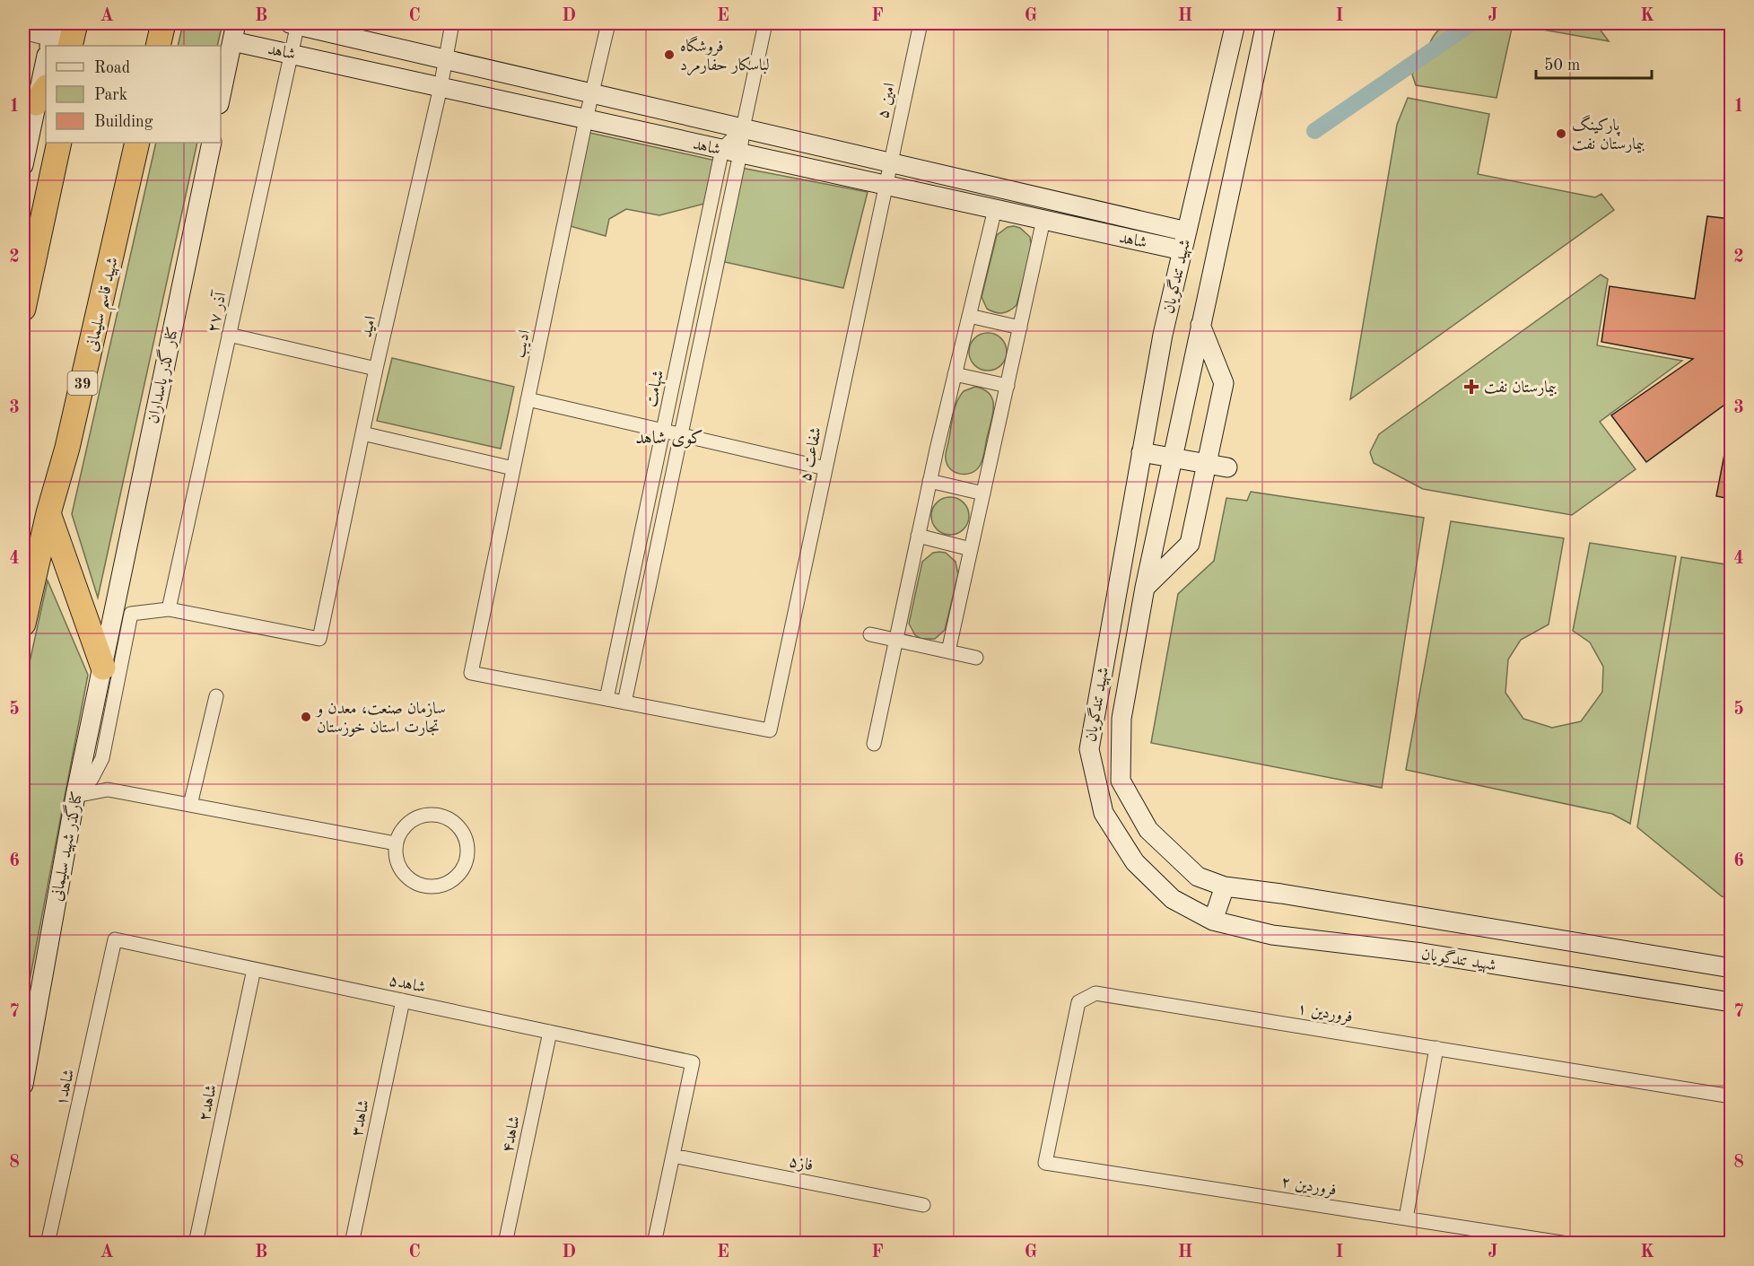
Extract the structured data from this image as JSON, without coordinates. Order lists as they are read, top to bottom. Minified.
{"streets":{"highway":["شهید قاسم سلیمانی","39"],"main road":["شاهد","شهید تندگویان","کنار گذر پاسداران","کنارگذر شهید سلیمانی"],"street":["امین ۵","آذر ۲۷","امید","ادیب","شهامت","شفاعت ۵","شاهد۵","فروردین ۱","شاهد۱","شاهد۲","شاهد۳","شاهد۴","فاز۵","فروردین ۲"]},"crossings":[["شاهد","امین ۵"],["شاهد","شهید تندگویان"],["شاهد","آذر ۲۷"],["شاهد","امید"],["شاهد","ادیب"],["شاهد","شهامت"],["شاهد","شفاعت ۵"],["امین ۵","شفاعت ۵"],["آذر ۲۷","امید"],["ادیب","شهامت"],["کنار گذر پاسداران","کنارگذر شهید سلیمانی"],["شاهد۵","شاهد۱"],["شاهد۵","شاهد۲"],["شاهد۵","شاهد۳"],["شاهد۵","شاهد۴"],["شاهد۵","فاز۵"],["فروردین ۱","فروردین ۲"]],"districts":["کوی شاهد"],"places":{"other":["فروشگاه لباسکار حفارمرد","پارکینگ بیمارستان نفت","سازمان صنعت، معدن و تجارت استان خوزستان"],"health":["بیمارستان نفت"]},"legend":["Road","Park","Building"],"scale_bar":"50 m","grid":{"columns":["A","B","C","D","E","F","G","H","I","J","K"],"rows":["1","2","3","4","5","6","7","8"]}}
